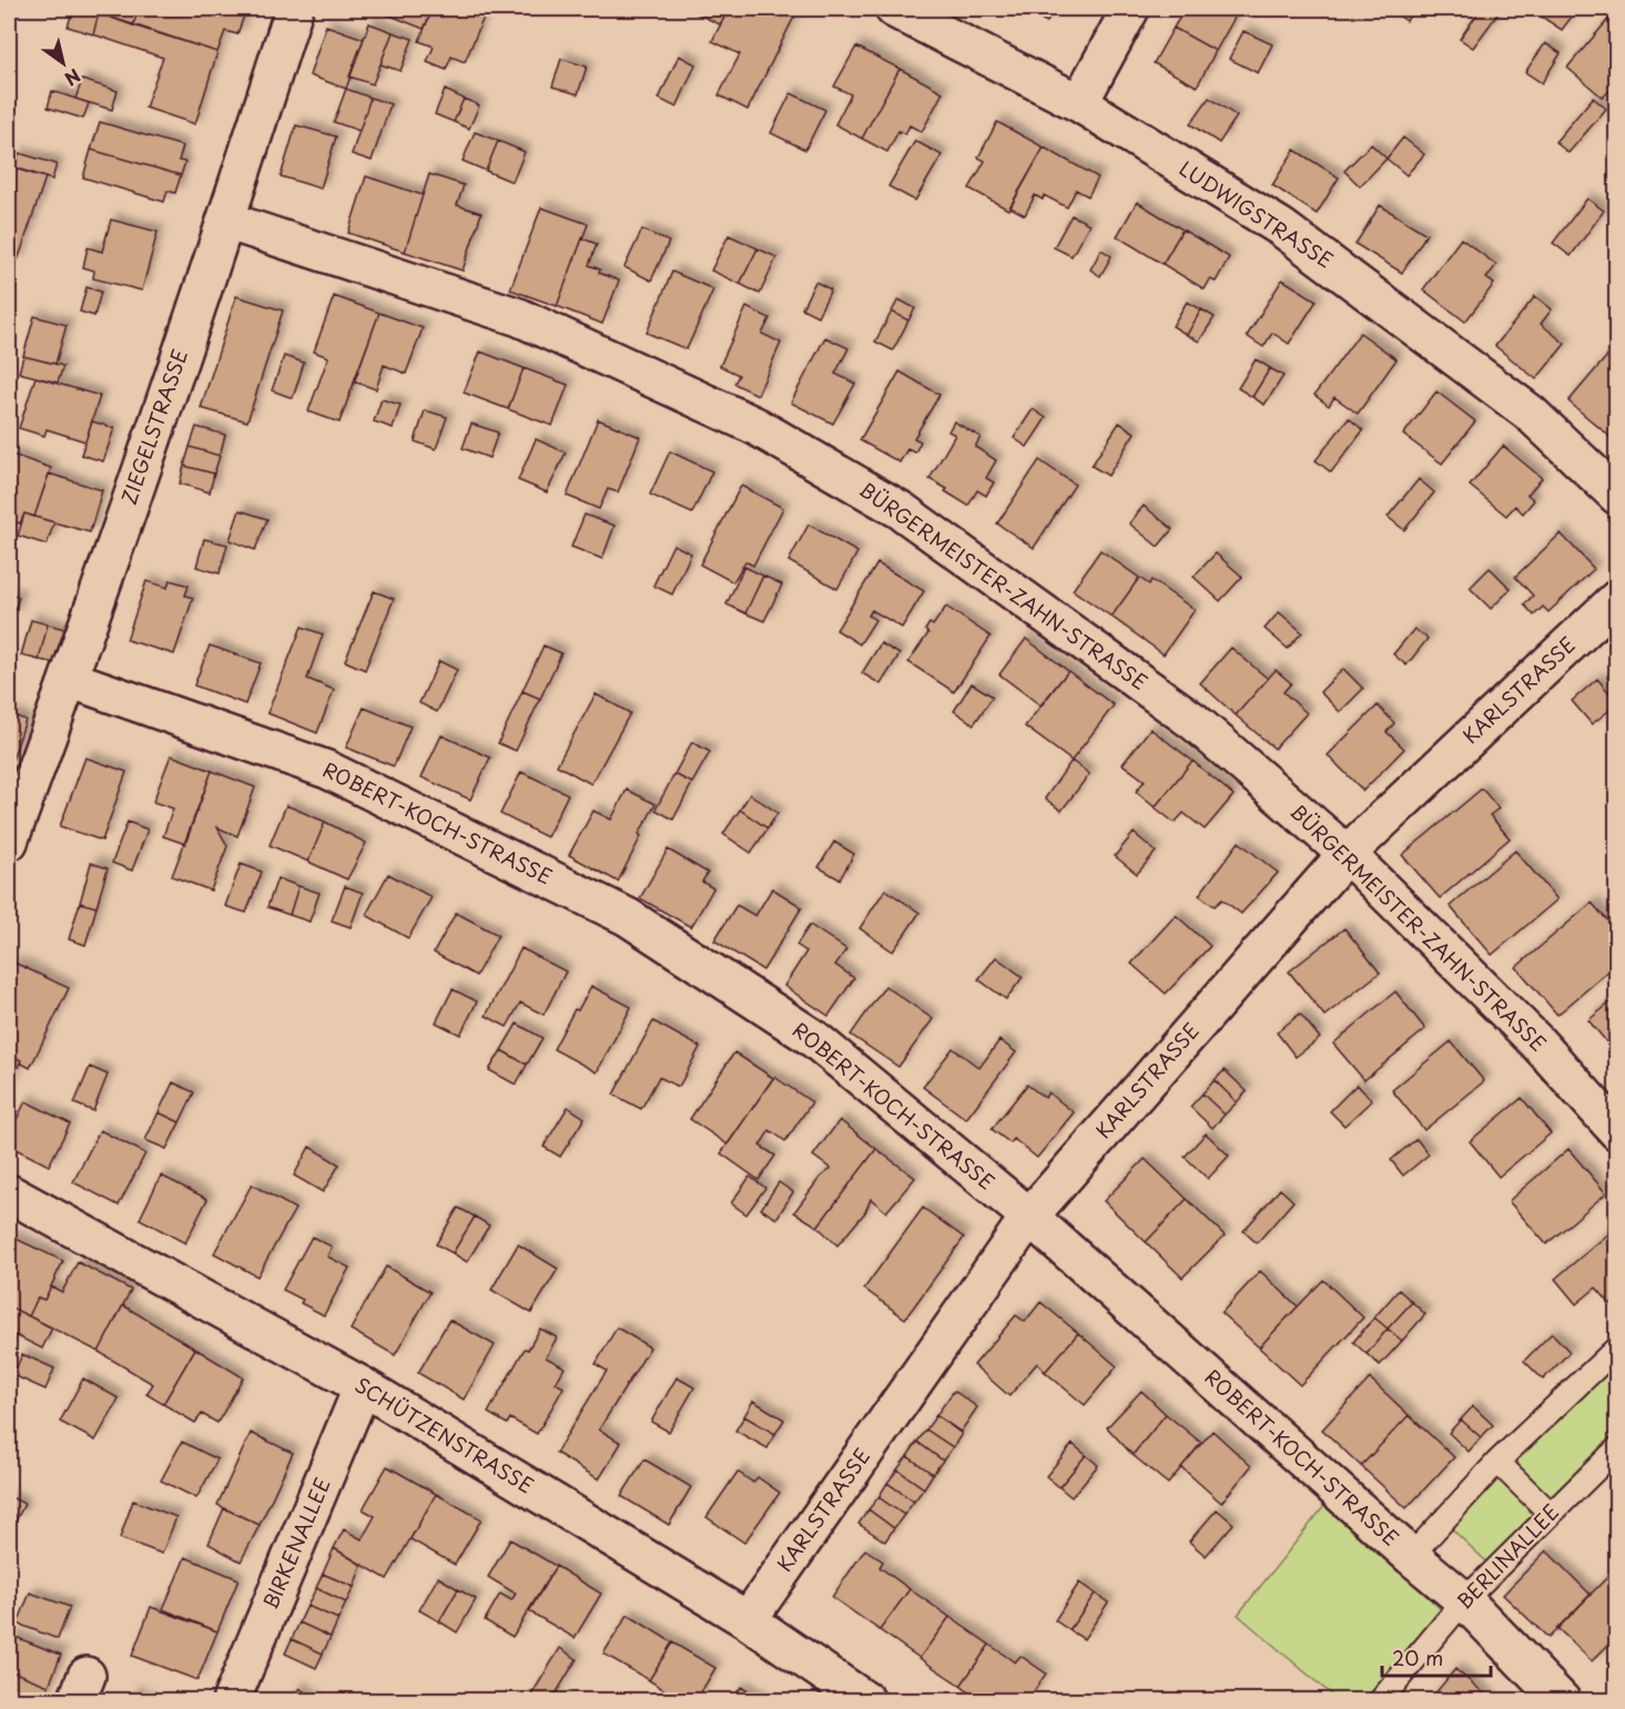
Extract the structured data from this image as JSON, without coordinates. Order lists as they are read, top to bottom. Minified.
{"streets":{"street":["LUDWIGSTRASSE","ZIEGELSTRASSE","BÜRGERMEISTER-ZAHN-STRASSE","KARLSTRASSE","ROBERT-KOCH-STRASSE","SCHÜTZENSTRASSE","BIRKENALLEE"],"lane":["BERLINALLEE"]},"crossings":[["ZIEGELSTRASSE","BÜRGERMEISTER-ZAHN-STRASSE"],["ZIEGELSTRASSE","ROBERT-KOCH-STRASSE"],["BÜRGERMEISTER-ZAHN-STRASSE","KARLSTRASSE"],["KARLSTRASSE","ROBERT-KOCH-STRASSE"],["KARLSTRASSE","SCHÜTZENSTRASSE"],["ROBERT-KOCH-STRASSE","BERLINALLEE"],["SCHÜTZENSTRASSE","BIRKENALLEE"]],"scale_bar":"20 m","north":"bottom right"}
